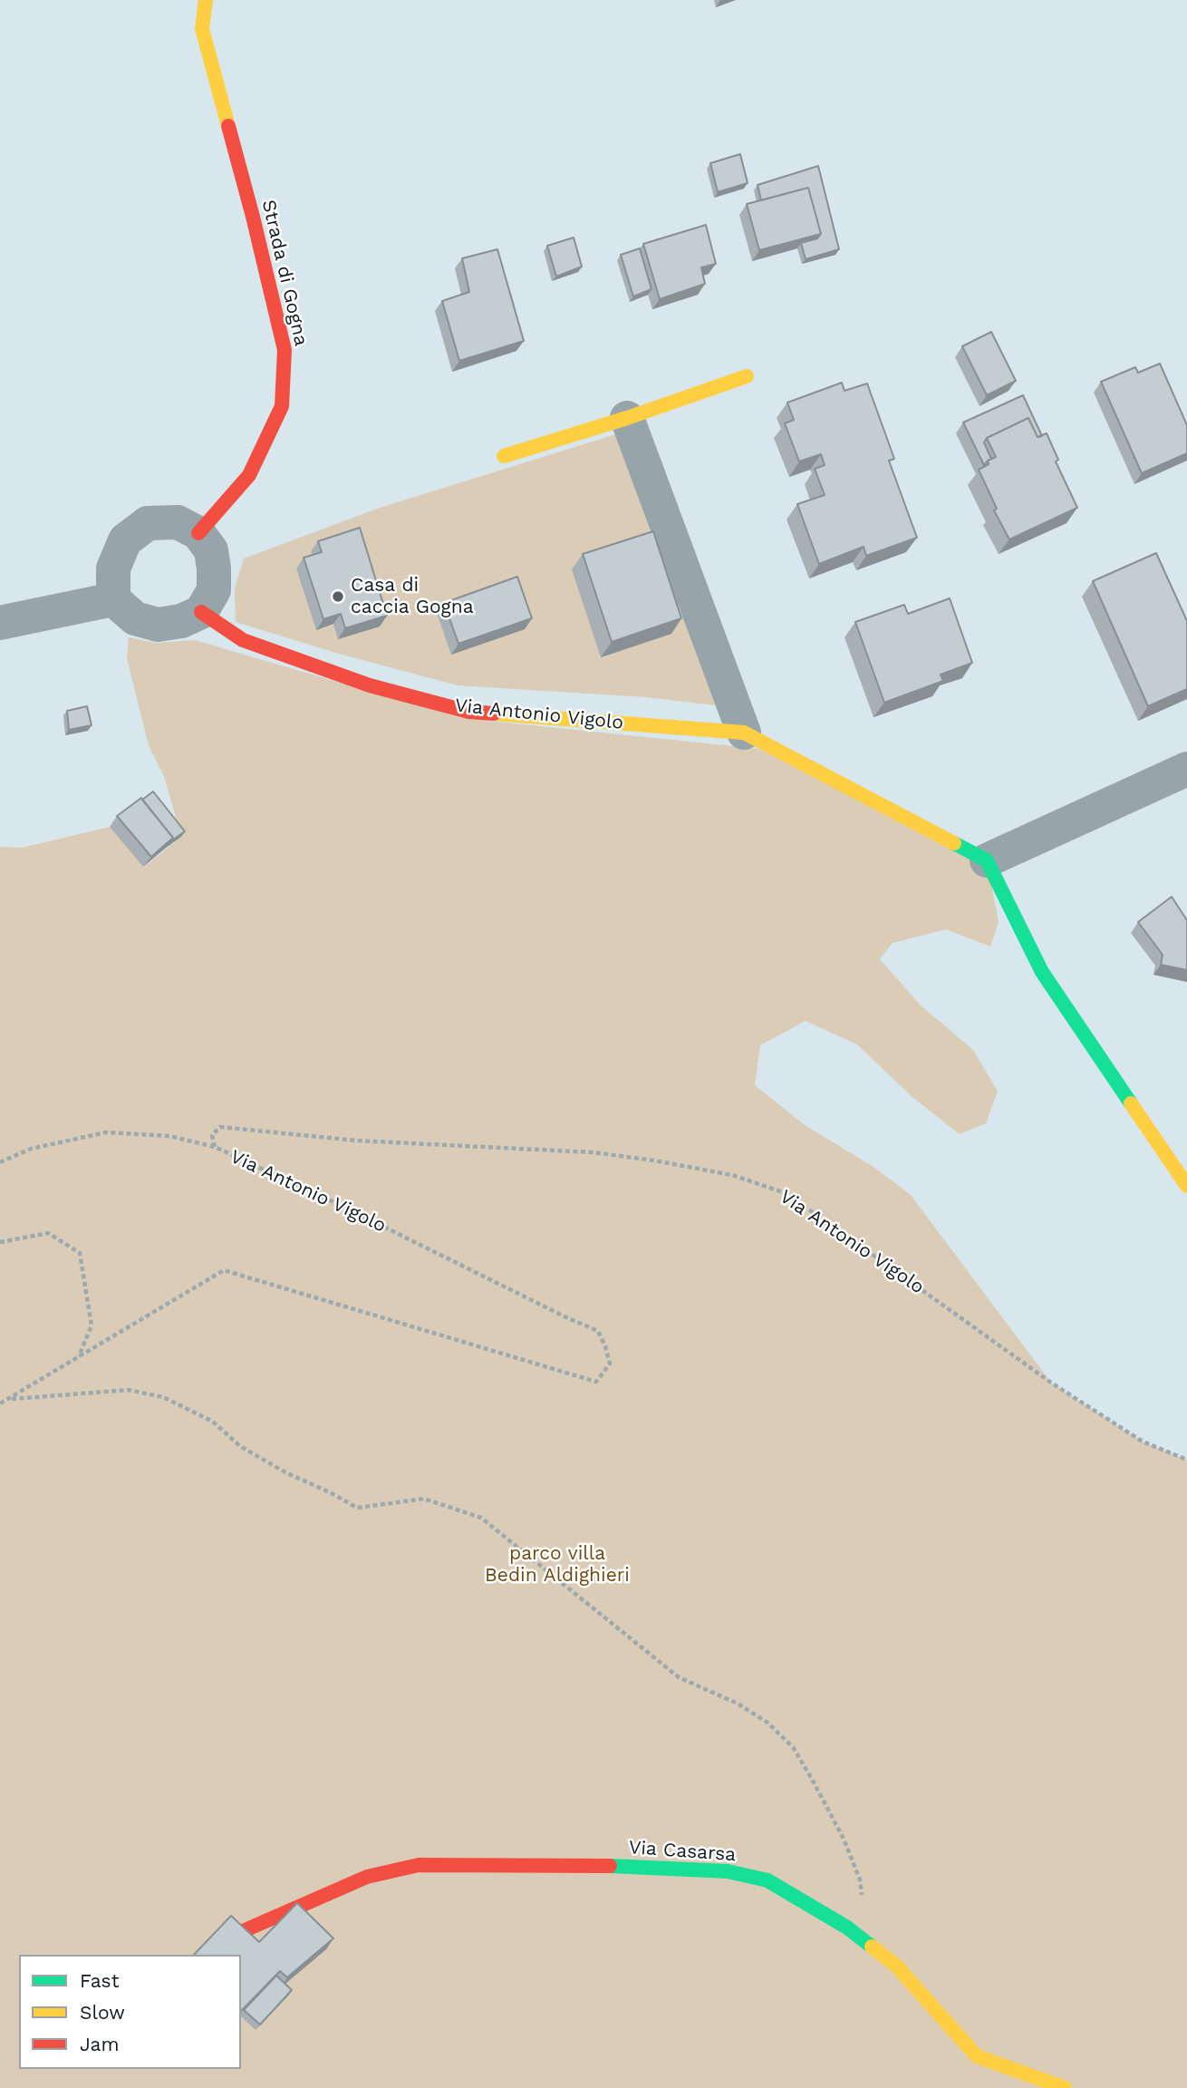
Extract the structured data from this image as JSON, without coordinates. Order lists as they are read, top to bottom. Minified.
{"streets":{"street":["Strada di Gogna","Via Antonio Vigolo","Via Casarsa"]},"crossings":[["Strada di Gogna","Via Antonio Vigolo"]],"parks":["parco villa Bedin Aldighieri"],"places":["Casa di caccia Gogna"],"legend":["Fast","Slow","Jam"]}
